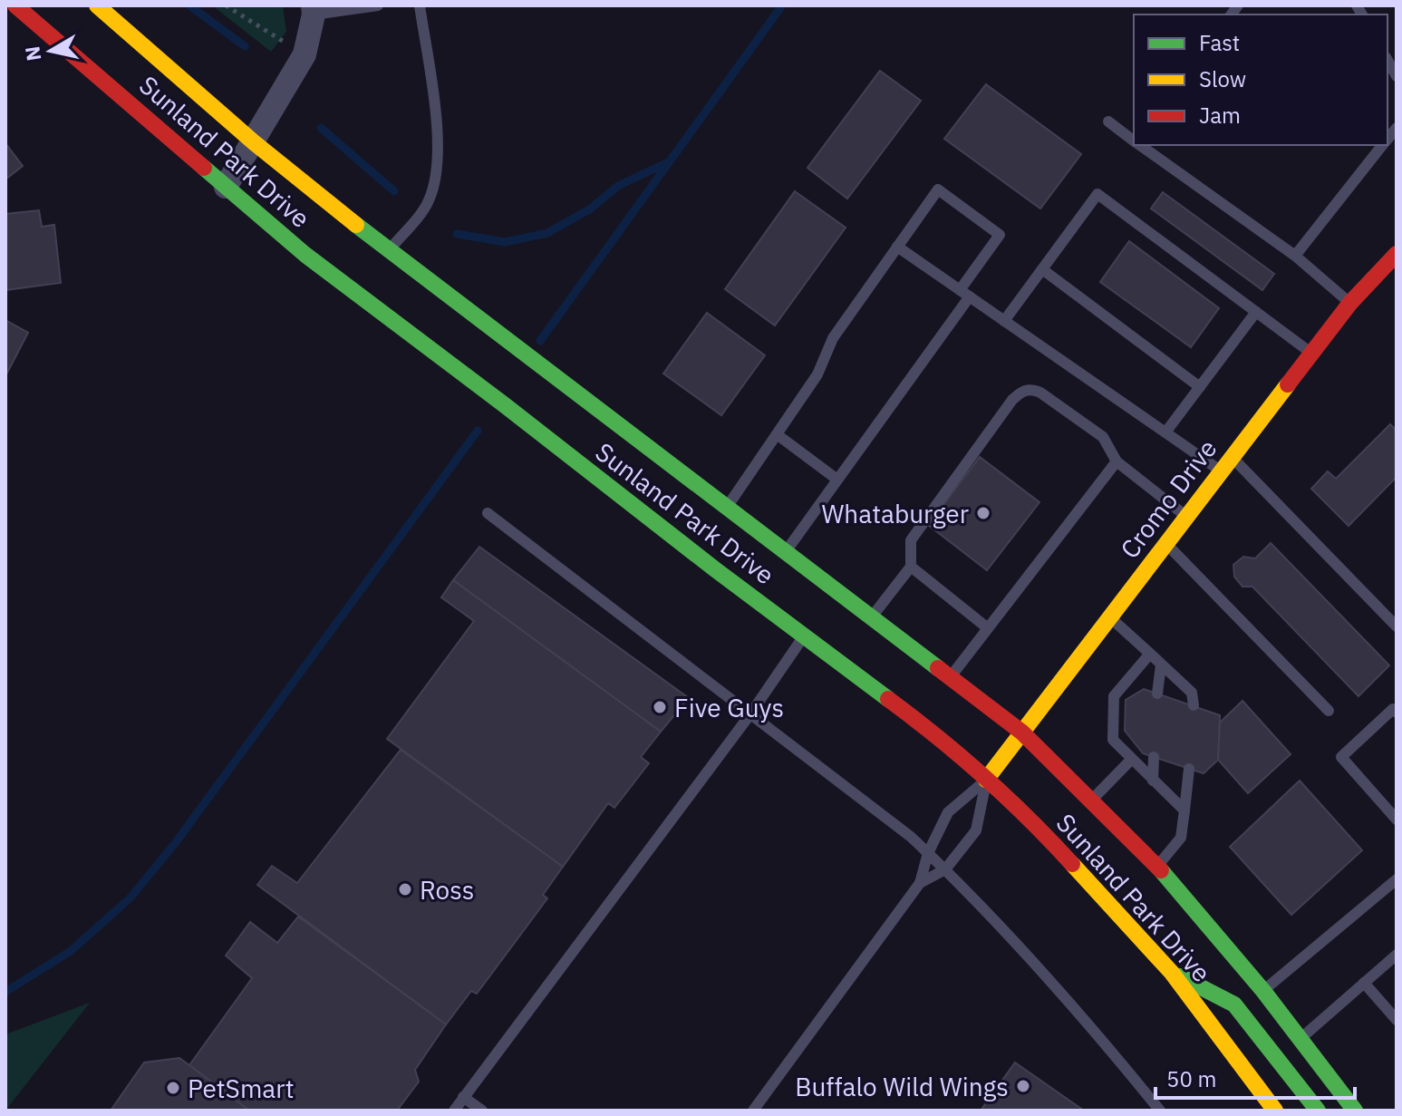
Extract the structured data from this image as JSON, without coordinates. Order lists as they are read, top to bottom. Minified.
{"streets":{"main road":["Sunland Park Drive","Cromo Drive"]},"crossings":[["Sunland Park Drive","Cromo Drive"]],"places":["Whataburger","Five Guys","Ross","Buffalo Wild Wings","PetSmart"],"legend":["Fast","Slow","Jam"],"scale_bar":"50 m","north":"left"}
